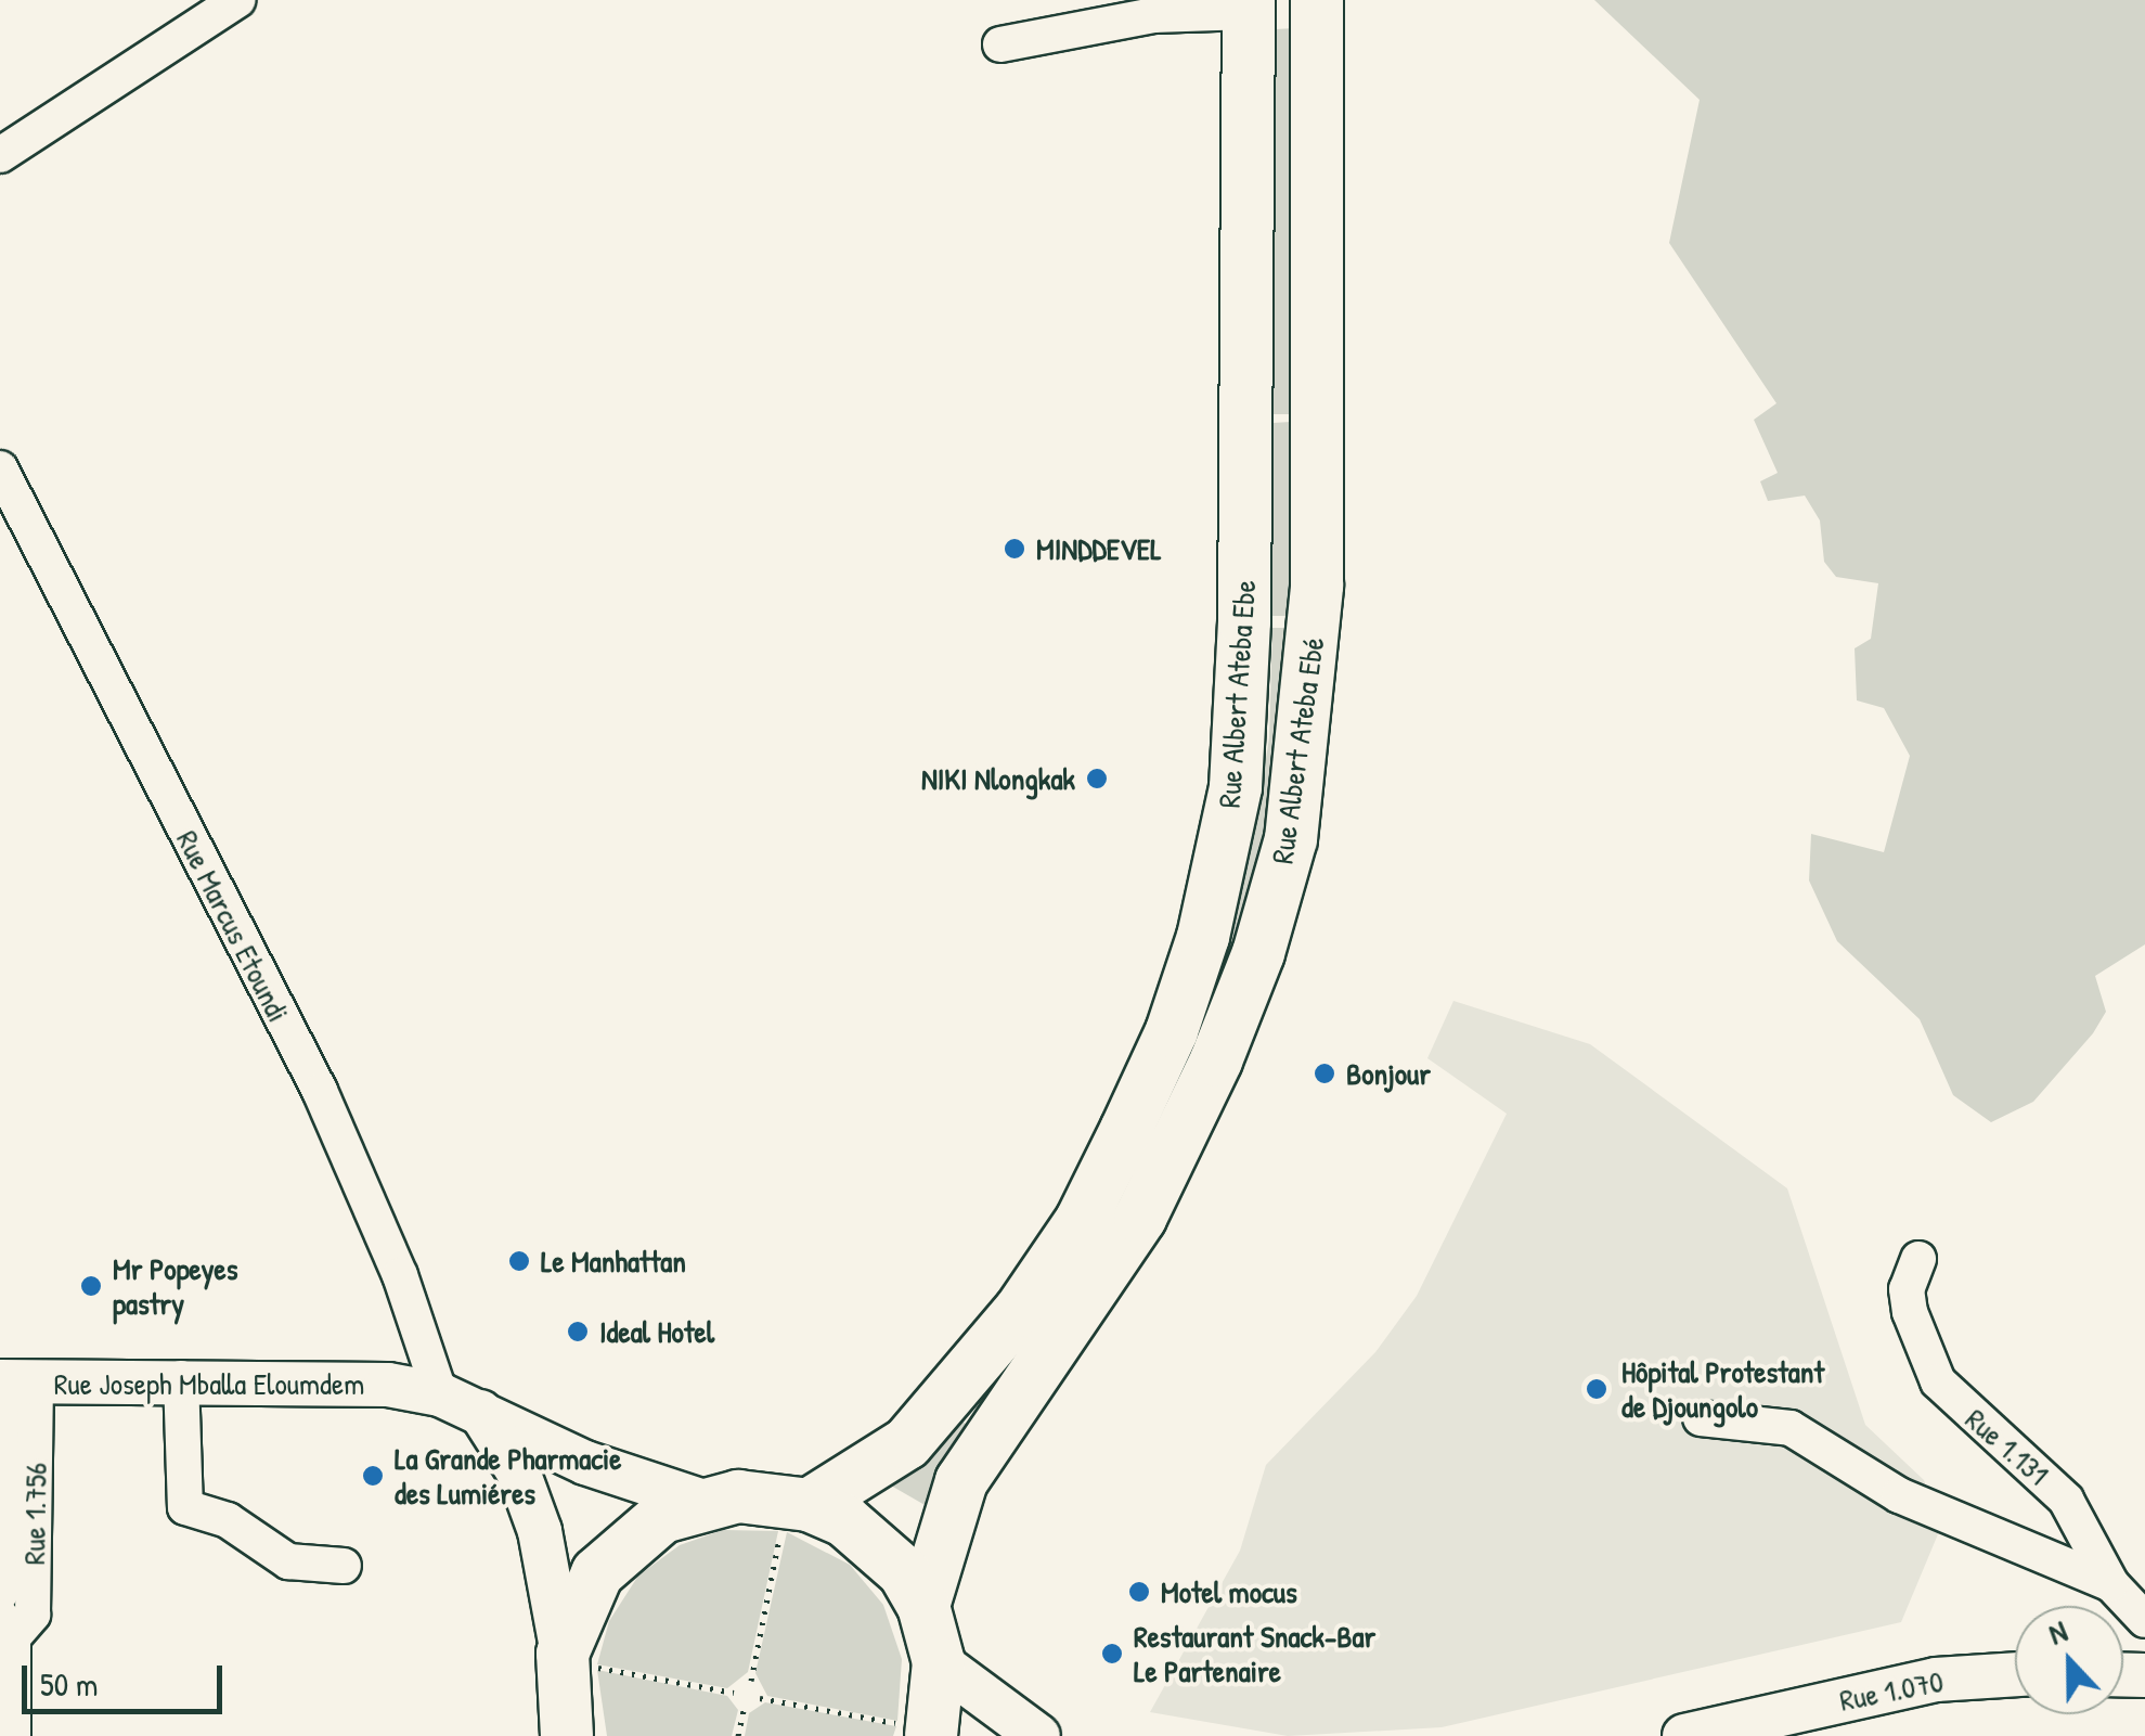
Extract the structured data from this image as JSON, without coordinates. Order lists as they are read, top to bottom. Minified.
{"streets":{"highway":["Rue Albert Ateba Ebe","Rue Albert Ateba Ebé"],"main road":["Rue Joseph Mballa Eloumdem","Rue 1.070"],"street":["Rue Marcus Etoundi","Rue 1.131","Rue 1.756"]},"crossings":[["Rue Marcus Etoundi","Rue Joseph Mballa Eloumdem"],["Rue Joseph Mballa Eloumdem","Rue 1.756"]],"places":["MINDDEVEL","NIKI Nlongkak","Bonjour","Le Manhattan","Mr Popeyes pastry","Ideal Hotel","Hôpital Protestant de Djoungolo","La Grande Pharmacie des Lumiéres","Motel mocus","Restaurant Snack-Bar Le Partenaire"],"scale_bar":"50 m","north":"top"}
